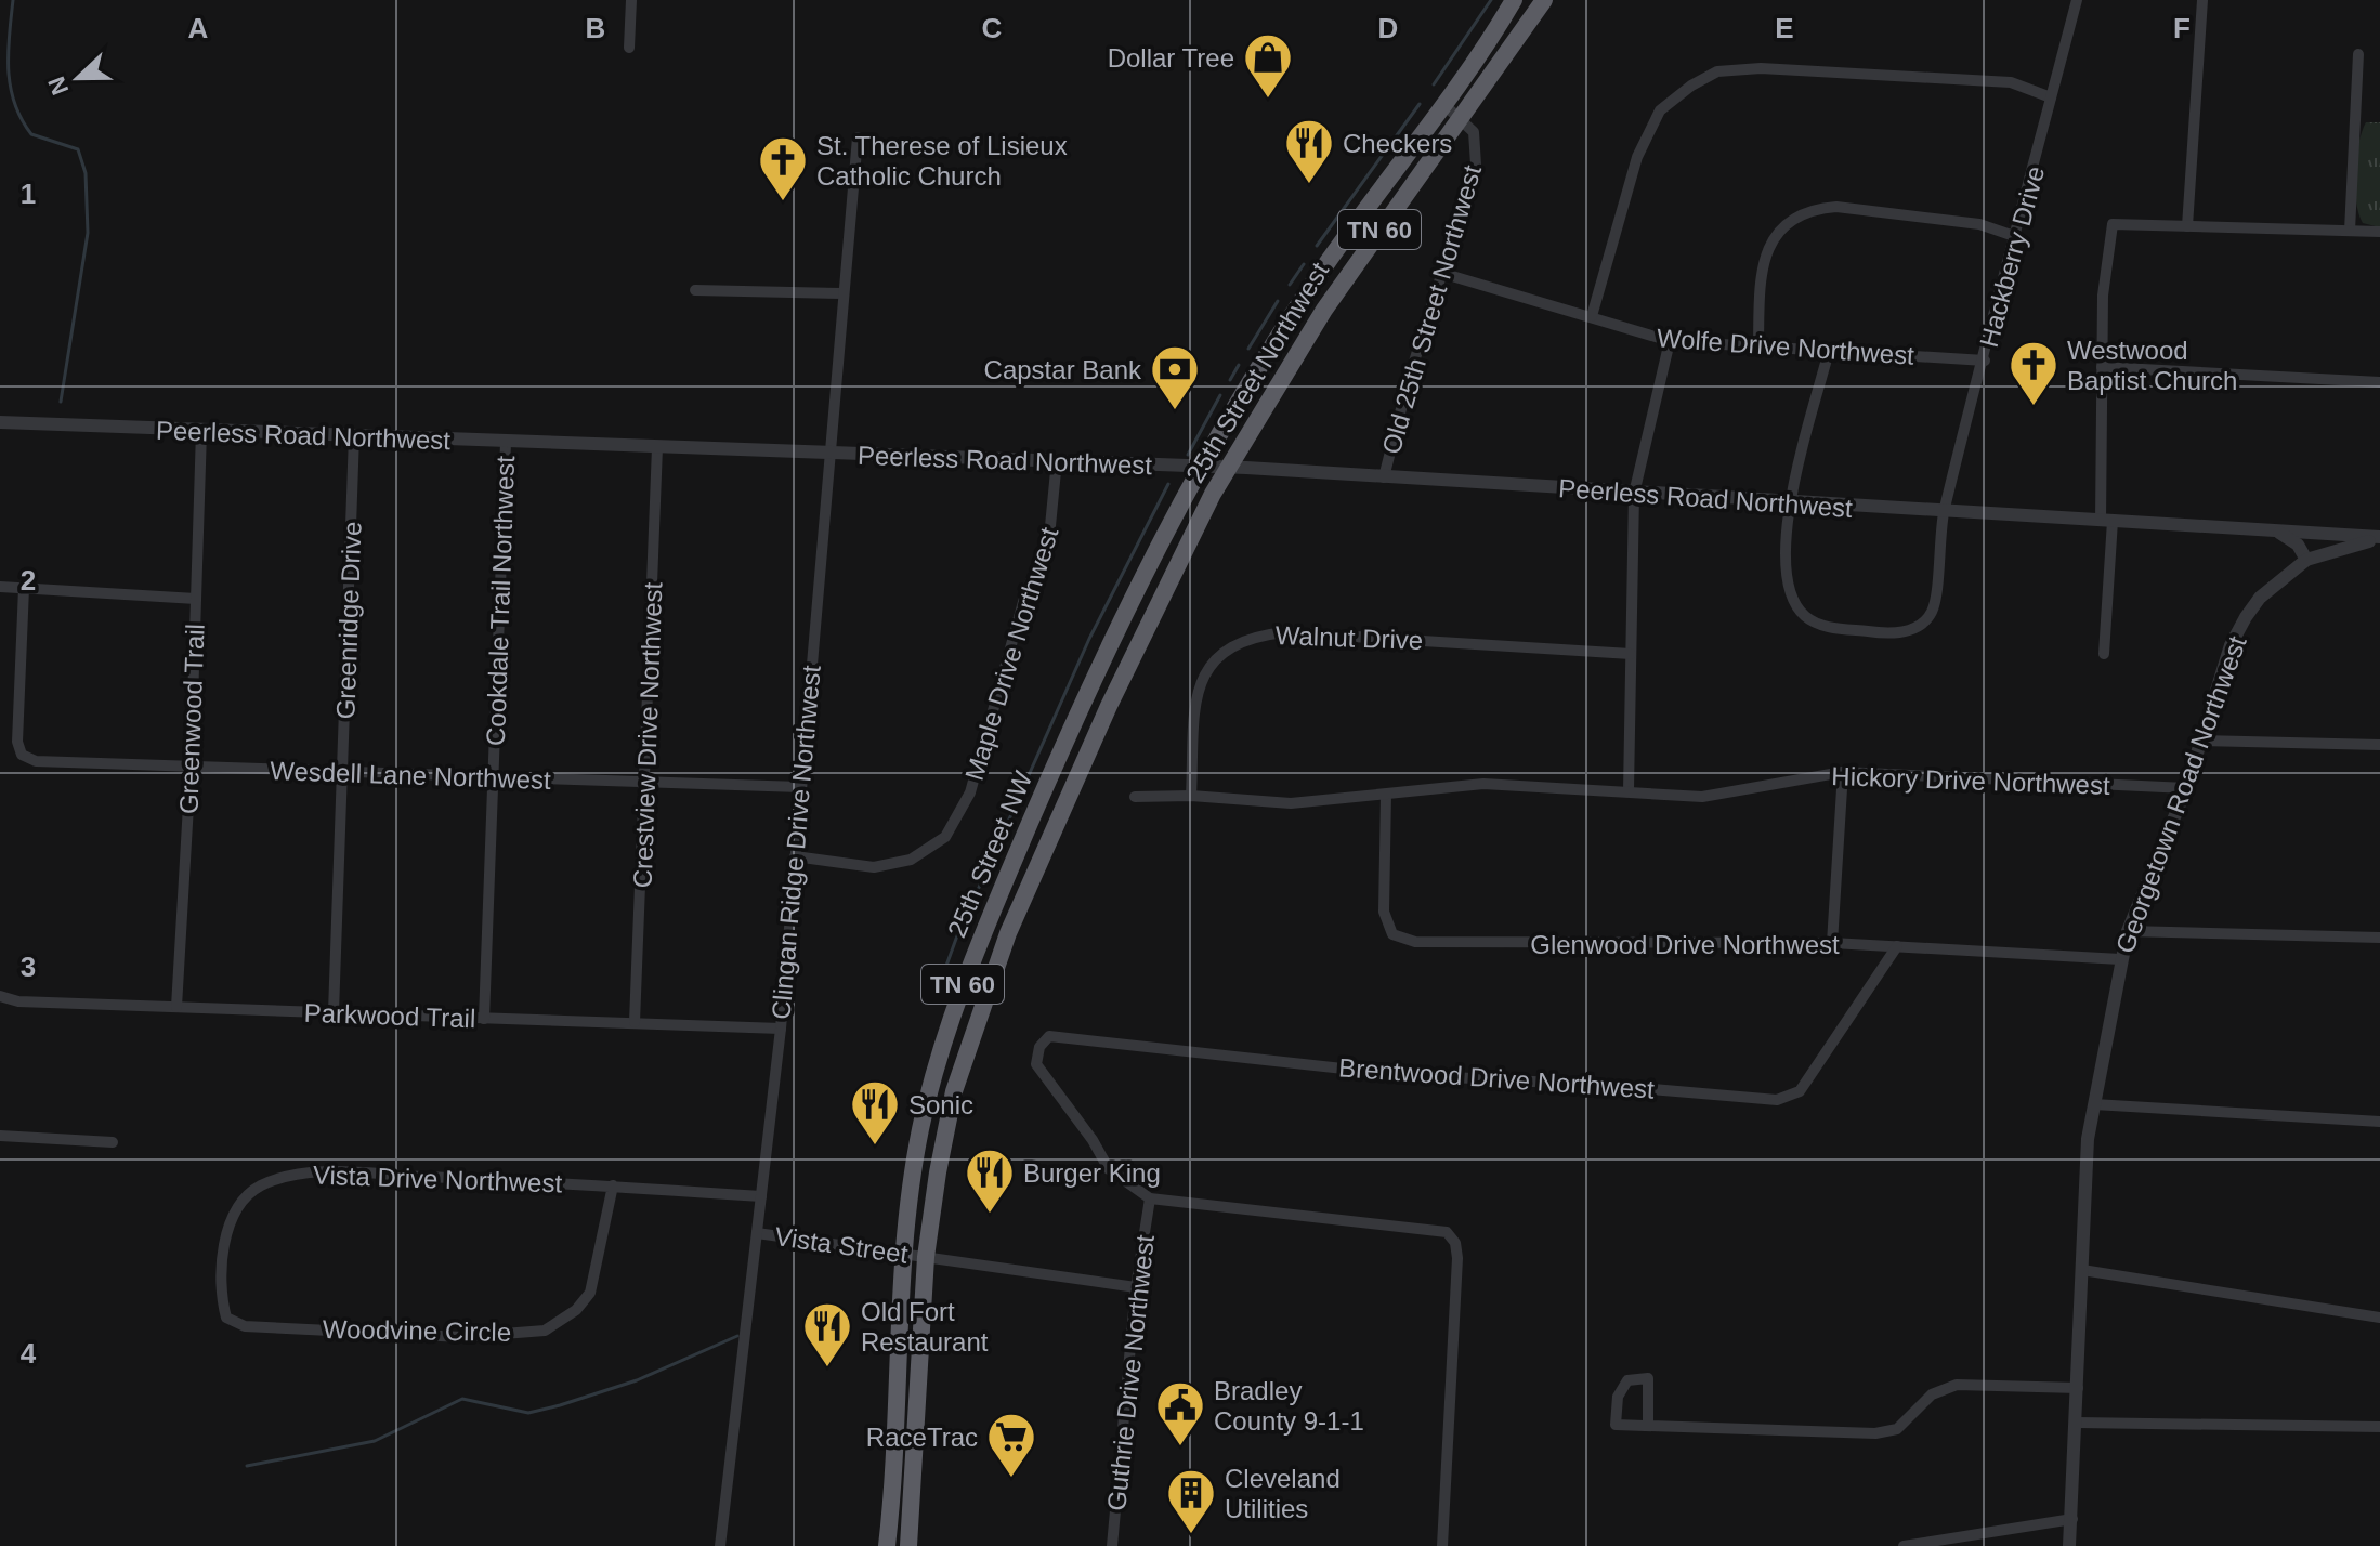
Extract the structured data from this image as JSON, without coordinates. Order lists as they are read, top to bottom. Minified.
{"streets":{"highway":["TN 60","25th Street Northwest","25th Street NW"],"street":["Hackberry Drive","Old 25th Street Northwest","Wolfe Drive Northwest","Peerless Road Northwest","Cookdale Trail Northwest","Greenridge Drive","Walnut Drive","Maple Drive Northwest","Greenwood Trail","Crestview Drive Northwest","Wesdell Lane Northwest","Hickory Drive Northwest","Georgetown Road Northwest","Clingan Ridge Drive Northwest","Glenwood Drive Northwest","Parkwood Trail","Brentwood Drive Northwest","Vista Drive Northwest","Vista Street","Woodvine Circle","Guthrie Drive Northwest"]},"crossings":[["Hackberry Drive","Wolfe Drive Northwest"],["Hackberry Drive","Peerless Road Northwest"],["Old 25th Street Northwest","Wolfe Drive Northwest"],["Old 25th Street Northwest","25th Street Northwest"],["Old 25th Street Northwest","Peerless Road Northwest"],["25th Street Northwest","Peerless Road Northwest"],["25th Street Northwest","25th Street NW"],["Peerless Road Northwest","Cookdale Trail Northwest"],["Peerless Road Northwest","Greenridge Drive"],["Peerless Road Northwest","Maple Drive Northwest"],["Peerless Road Northwest","Greenwood Trail"],["Peerless Road Northwest","Crestview Drive Northwest"],["Peerless Road Northwest","Georgetown Road Northwest"],["Peerless Road Northwest","Clingan Ridge Drive Northwest"],["Peerless Road Northwest","25th Street NW"],["Cookdale Trail Northwest","Wesdell Lane Northwest"],["Cookdale Trail Northwest","Parkwood Trail"],["Greenridge Drive","Wesdell Lane Northwest"],["Greenridge Drive","Parkwood Trail"],["Walnut Drive","Hickory Drive Northwest"],["Maple Drive Northwest","Clingan Ridge Drive Northwest"],["Greenwood Trail","Wesdell Lane Northwest"],["Greenwood Trail","Parkwood Trail"],["Crestview Drive Northwest","Wesdell Lane Northwest"],["Crestview Drive Northwest","Parkwood Trail"],["Wesdell Lane Northwest","Clingan Ridge Drive Northwest"],["Hickory Drive Northwest","Georgetown Road Northwest"],["Hickory Drive Northwest","Glenwood Drive Northwest"],["Georgetown Road Northwest","Glenwood Drive Northwest"],["Clingan Ridge Drive Northwest","Parkwood Trail"],["Clingan Ridge Drive Northwest","Vista Drive Northwest"],["Clingan Ridge Drive Northwest","Vista Street"],["25th Street NW","Vista Street"],["Glenwood Drive Northwest","Brentwood Drive Northwest"],["Brentwood Drive Northwest","Guthrie Drive Northwest"],["Vista Drive Northwest","Woodvine Circle"],["Vista Street","Guthrie Drive Northwest"]],"places":{"shop":["Dollar Tree"],"restaurant":["Checkers","Sonic","Burger King","Old Fort Restaurant"],"church":["St. Therese of Lisieux Catholic Church","Westwood Baptist Church"],"bank":["Capstar Bank"],"public building":["Bradley County 9-1-1"],"supermarket":["RaceTrac"],"building":["Cleveland Utilities"]},"north":"left","grid":{"columns":["A","B","C","D","E","F"],"rows":["1","2","3","4"]}}
